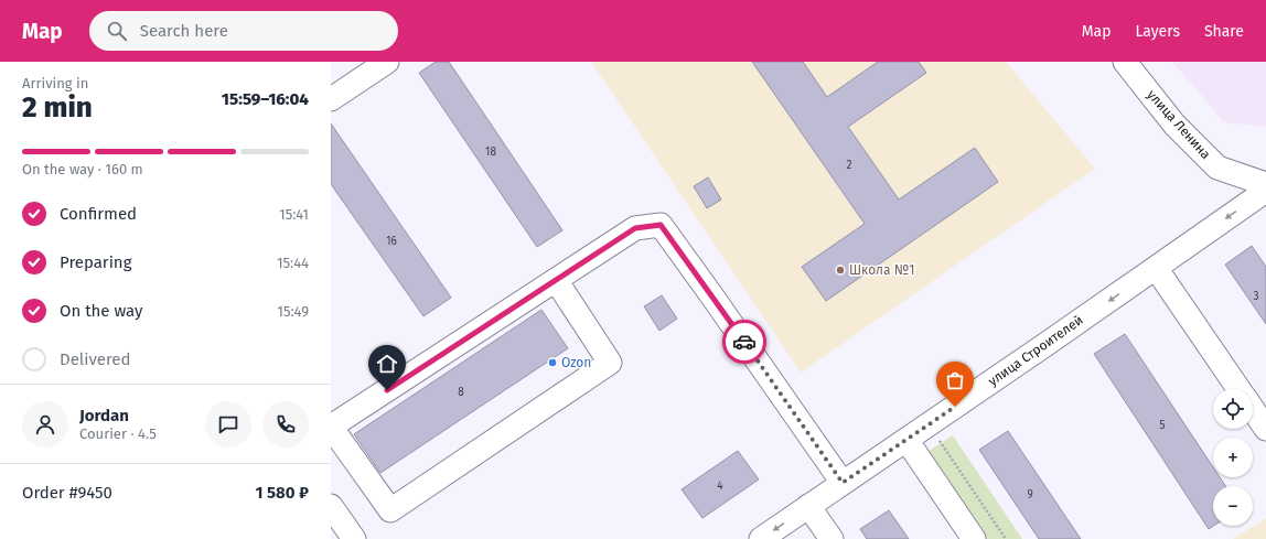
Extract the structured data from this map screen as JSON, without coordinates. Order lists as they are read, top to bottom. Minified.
{"streets":{"street":["улица Ленина","улица Строителей"]},"one_way":["улица Строителей"],"places":["Школа №1","Ozon"],"house_numbers":["18","2","16","3","8","5","4","9"],"page":{"header":"Map","search":"Search here","nav":["Map","Layers","Share"],"heading":["2 min","Arriving in","15:59–16:04"],"panel":["Jordan","Courier · 4.5","Order #9450","1 580 ₽"],"bar":"On the way · 160 m","list":[["Confirmed","15:41"],["Preparing","15:44"],["On the way","15:49"],"Delivered"],"map_buttons":["+","−"]}}
